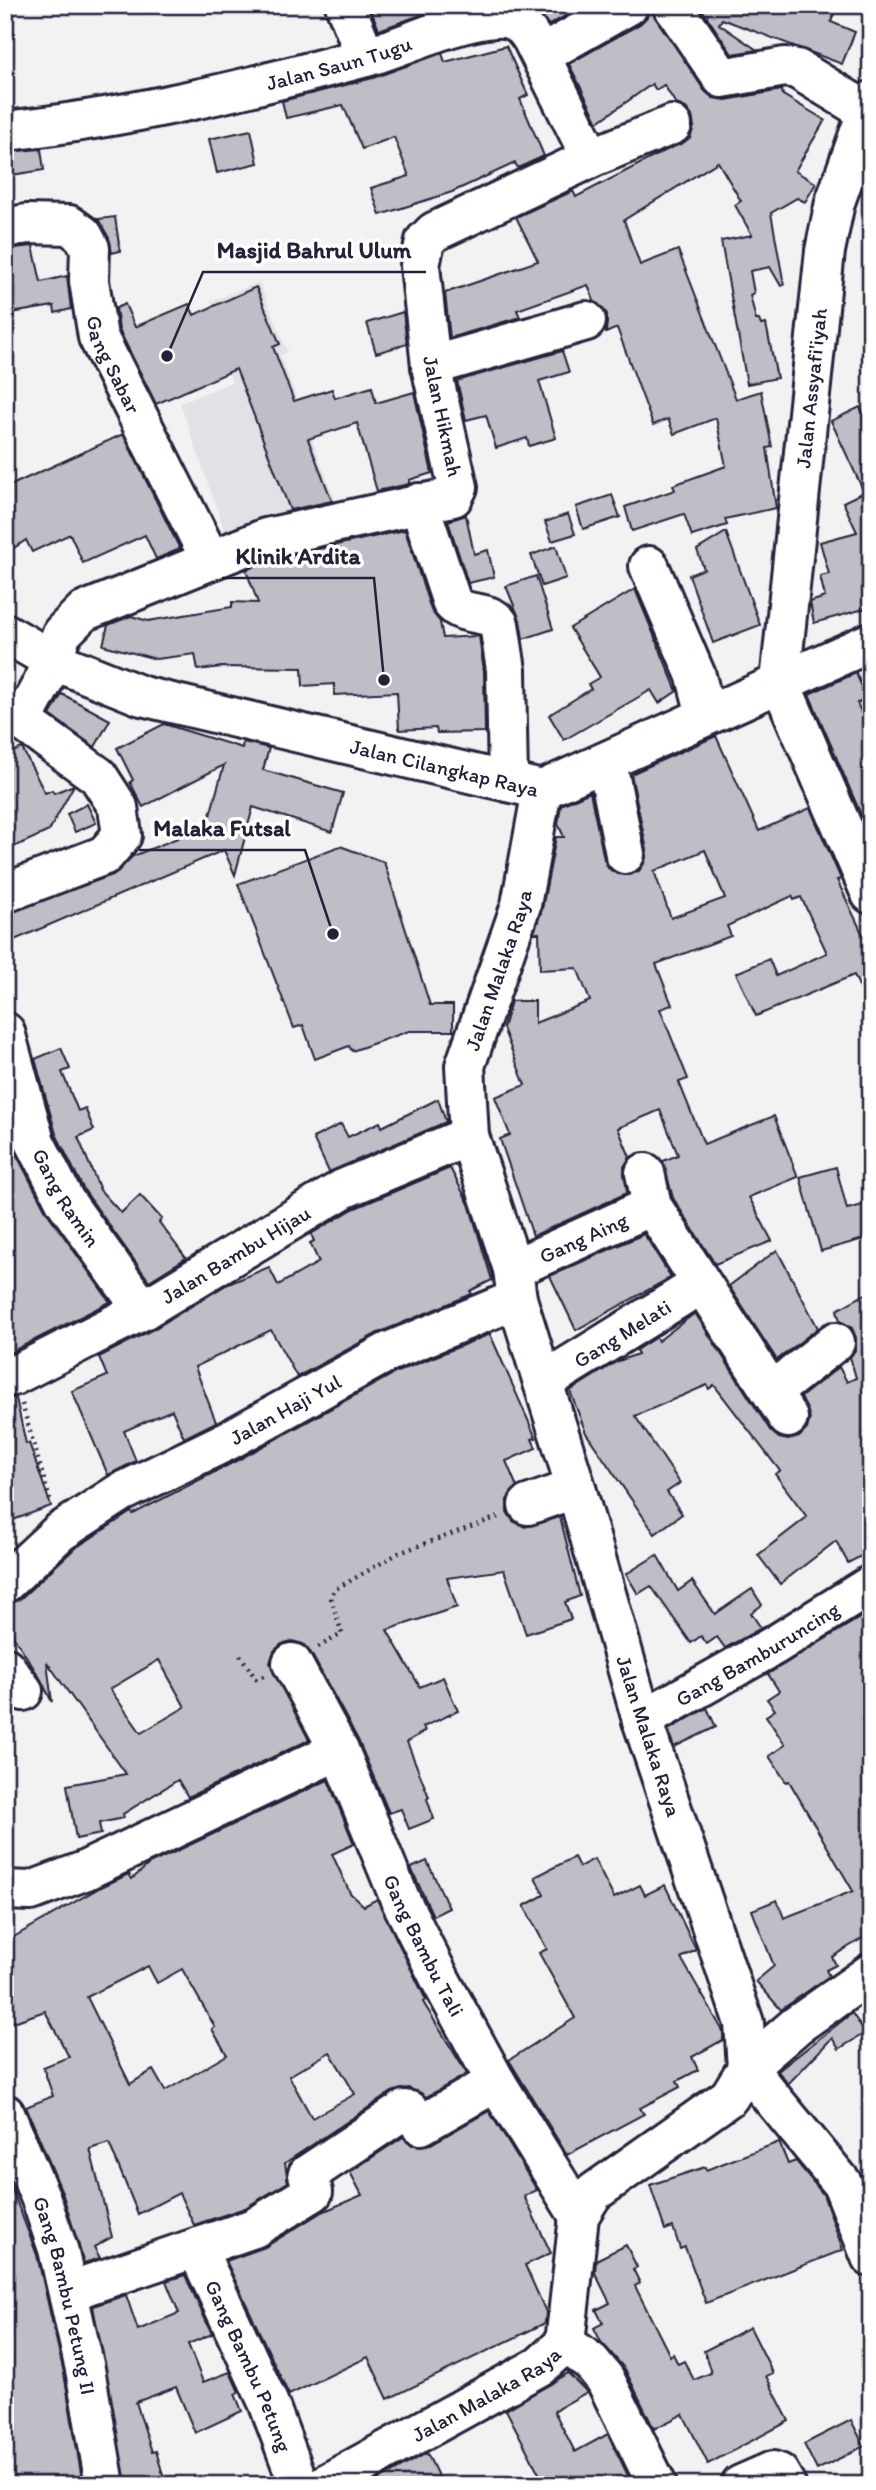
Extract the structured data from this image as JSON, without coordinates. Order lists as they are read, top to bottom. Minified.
{"streets":{"street":["Jalan Saun Tugu","Gang Sabar","Jalan Assyafi'iyah","Jalan Hikmah","Jalan Cilangkap Raya","Jalan Malaka Raya","Gang Ramin","Gang Aing","Jalan Bambu Hijau","Gang Melati","Jalan Haji Yul","Gang Bamburuncing","Gang Bambu Tali","Gang Bambu Petung II","Gang Bambu Petung"]},"crossings":[["Jalan Saun Tugu","Jalan Hikmah"],["Gang Sabar","Jalan Hikmah"],["Jalan Assyafi'iyah","Jalan Cilangkap Raya"],["Jalan Hikmah","Jalan Cilangkap Raya"],["Jalan Hikmah","Jalan Malaka Raya"],["Jalan Cilangkap Raya","Jalan Malaka Raya"],["Jalan Malaka Raya","Gang Aing"],["Jalan Malaka Raya","Jalan Bambu Hijau"],["Jalan Malaka Raya","Gang Melati"],["Jalan Malaka Raya","Jalan Haji Yul"],["Jalan Malaka Raya","Gang Bamburuncing"],["Jalan Malaka Raya","Gang Bambu Tali"],["Gang Ramin","Jalan Bambu Hijau"],["Gang Aing","Gang Melati"],["Gang Aing","Jalan Haji Yul"]],"places":["Masjid Bahrul Ulum","Klinik Ardita","Malaka Futsal"]}
